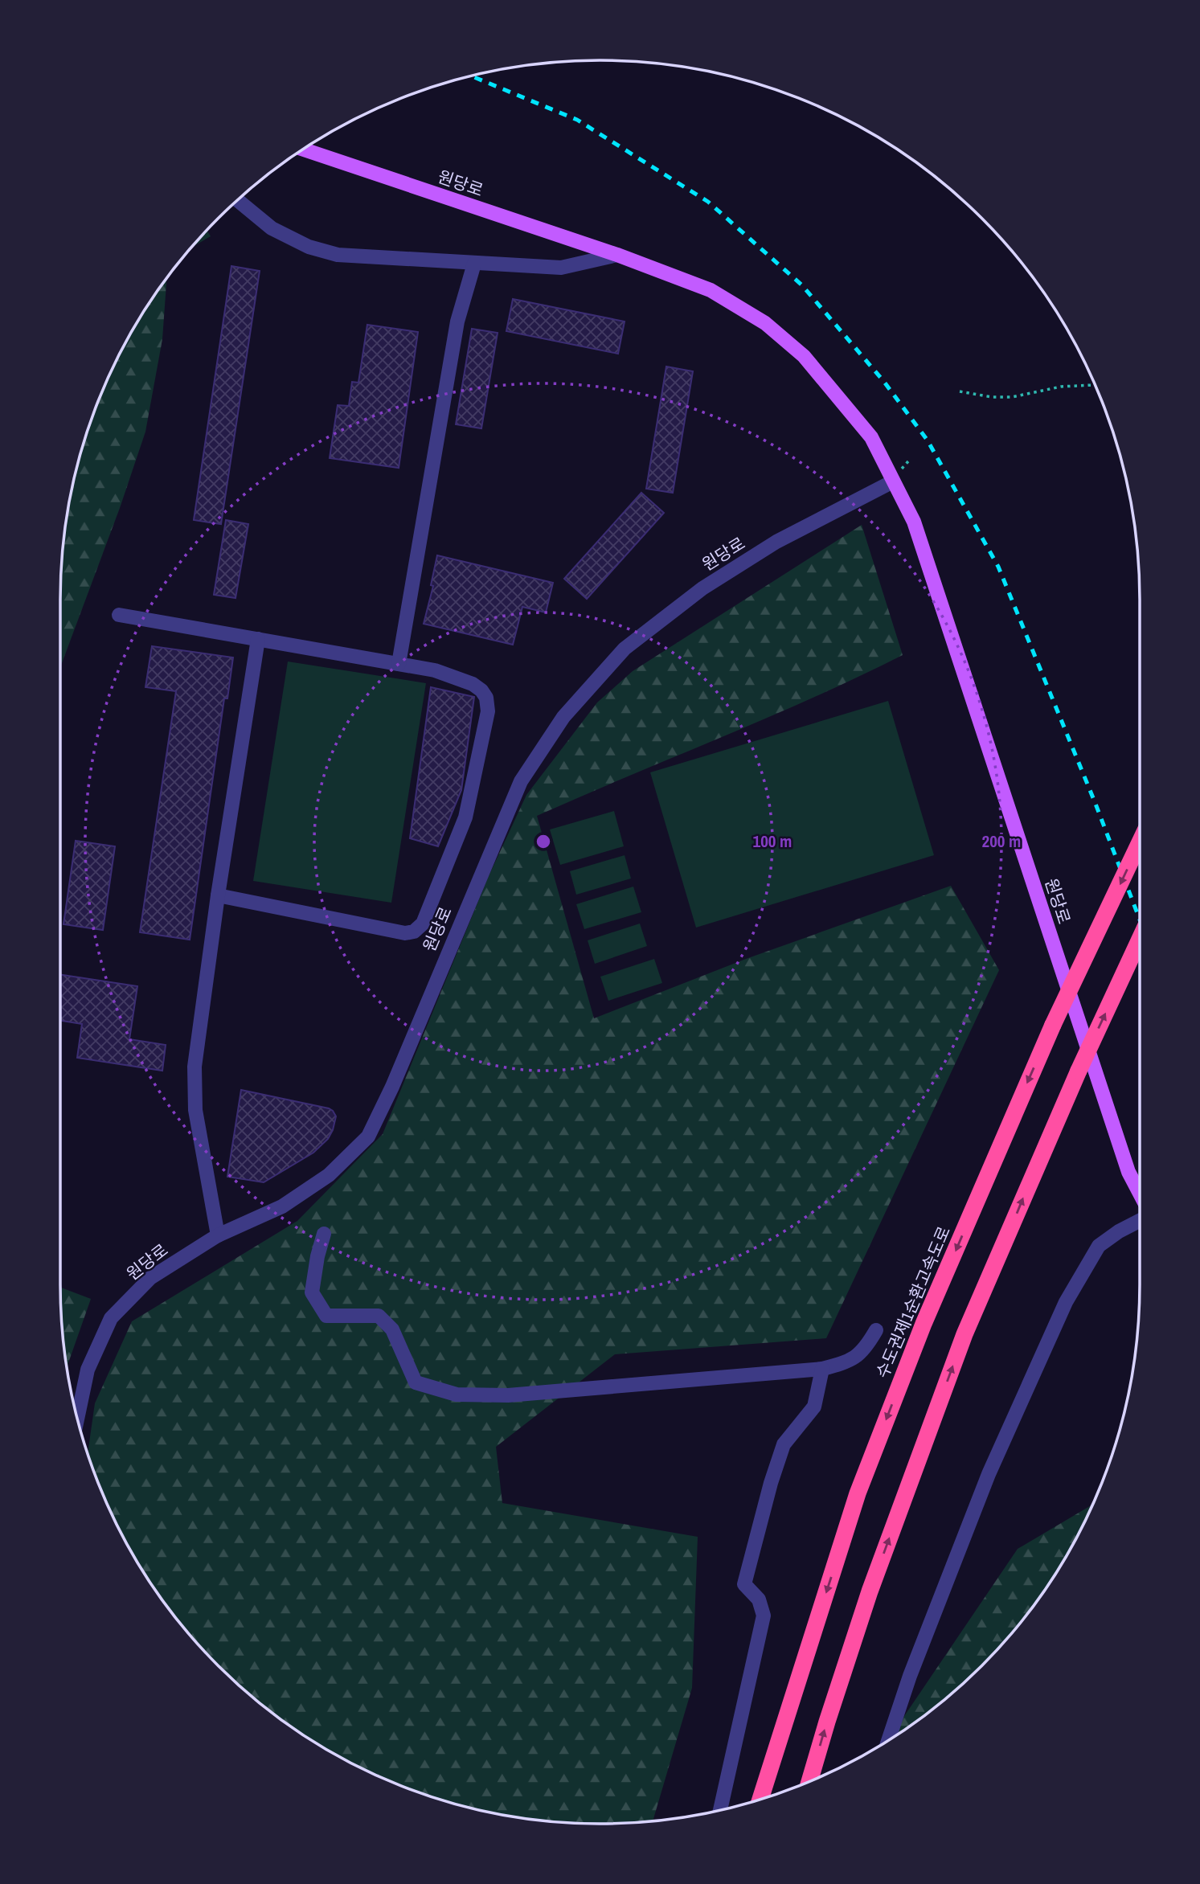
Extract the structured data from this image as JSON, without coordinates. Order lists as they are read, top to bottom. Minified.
{"streets":{"highway":["수도권제1순환고속도로"],"main road":["원당로"]},"rings":["100 m","200 m"]}
